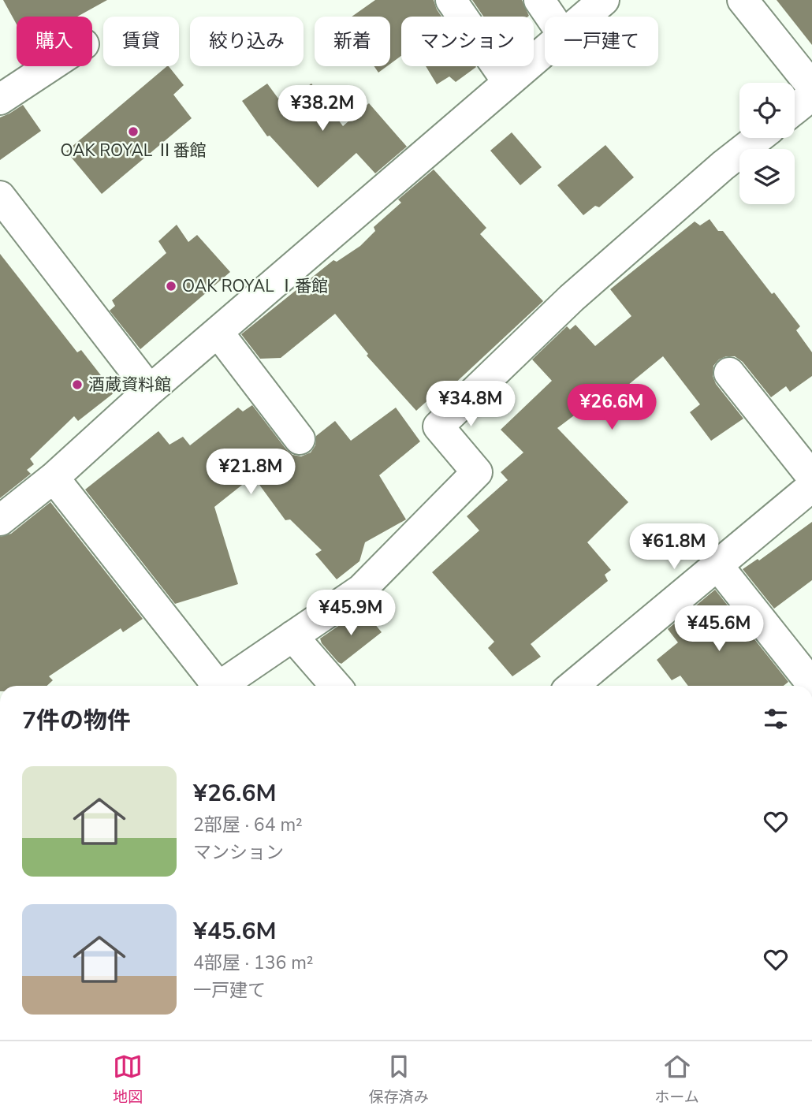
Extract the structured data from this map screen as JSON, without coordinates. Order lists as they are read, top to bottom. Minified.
{"places":["OAK ROYAL Ⅱ番館","OAK ROYAL Ⅰ番館","酒蔵資料館"],"page":{"chip":["購入","賃貸","絞り込み","新着","マンション","一戸建て"],"price":["¥38.2M","¥34.8M","¥26.6M","¥21.8M","¥61.8M","¥45.9M","¥45.6M"],"heading":"7件の物件","list":[{"name":"¥26.6M","note":"2部屋 · 64 m² · マンション"},{"name":"¥45.6M","note":"4部屋 · 136 m² · 一戸建て"}],"tabs":["地図","保存済み","ホーム"]}}
